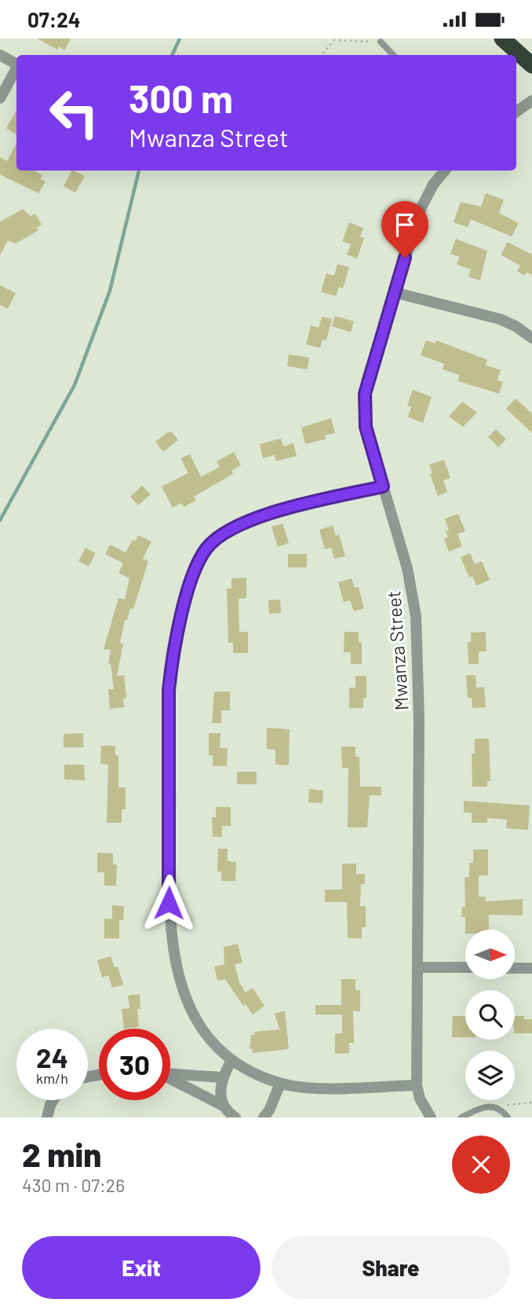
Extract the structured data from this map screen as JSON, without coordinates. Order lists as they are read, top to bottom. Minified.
{"streets":{"street":["Mwanza Street"]},"north":"right","page":{"status":"07:24","turn":["300 m","Mwanza Street"],"speed":"24 km/h","limit":"30","heading":["2 min","430 m · 07:26"],"buttons":["Exit","Share"]}}
